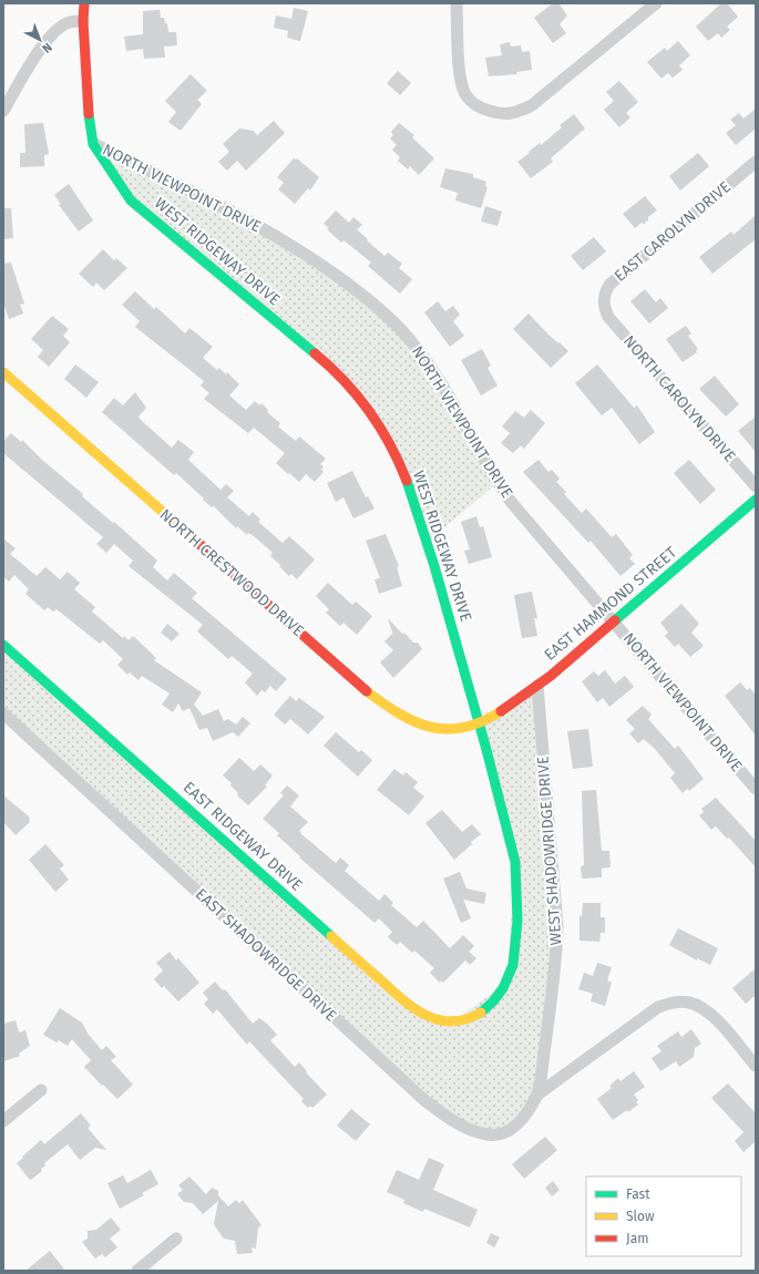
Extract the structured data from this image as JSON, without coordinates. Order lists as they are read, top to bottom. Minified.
{"streets":{"street":["NORTH VIEWPOINT DRIVE","EAST CAROLYN DRIVE","WEST RIDGEWAY DRIVE","NORTH CAROLYN DRIVE","NORTH CRESTWOOD DRIVE","EAST HAMMOND STREET","EAST RIDGEWAY DRIVE","WEST SHADOWRIDGE DRIVE","EAST SHADOWRIDGE DRIVE"]},"crossings":[["NORTH VIEWPOINT DRIVE","WEST RIDGEWAY DRIVE"],["NORTH VIEWPOINT DRIVE","EAST HAMMOND STREET"],["EAST CAROLYN DRIVE","NORTH CAROLYN DRIVE"],["WEST RIDGEWAY DRIVE","NORTH CRESTWOOD DRIVE"],["WEST RIDGEWAY DRIVE","EAST HAMMOND STREET"],["WEST RIDGEWAY DRIVE","EAST RIDGEWAY DRIVE"],["NORTH CRESTWOOD DRIVE","EAST HAMMOND STREET"],["EAST HAMMOND STREET","WEST SHADOWRIDGE DRIVE"],["WEST SHADOWRIDGE DRIVE","EAST SHADOWRIDGE DRIVE"]],"legend":["Fast","Slow","Jam"],"north":"bottom right"}
